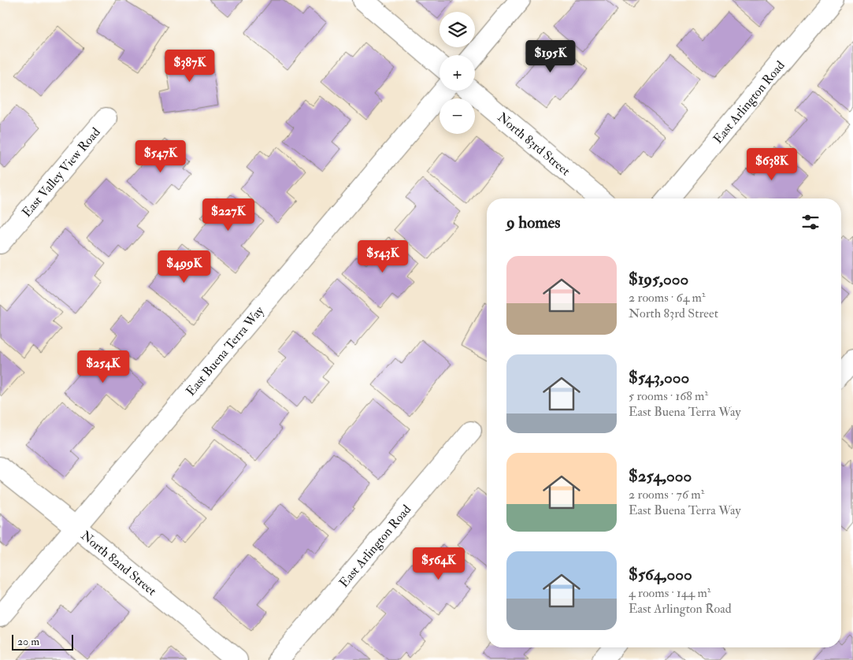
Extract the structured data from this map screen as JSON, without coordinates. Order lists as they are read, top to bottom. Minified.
{"streets":{"street":["East Arlington Road","North 83rd Street","East Valley View Road","East Buena Terra Way","North 82nd Street"]},"crossings":[["East Buena Terra Way","North 82nd Street"]],"scale_bar":"20 m","page":{"map_buttons":["+","−"],"price":["$195K","$387K","$547K","$638K","$227K","$543K","$499K","$254K","$564K"],"heading":"9 homes","list":[{"name":"$195,000","note":"2 rooms · 64 m² · North 83rd Street"},{"name":"$543,000","note":"5 rooms · 168 m² · East Buena Terra Way"},{"name":"$254,000","note":"2 rooms · 76 m² · East Buena Terra Way"},{"name":"$564,000","note":"4 rooms · 144 m² · East Arlington Road"}],"scale":"20 m"}}
